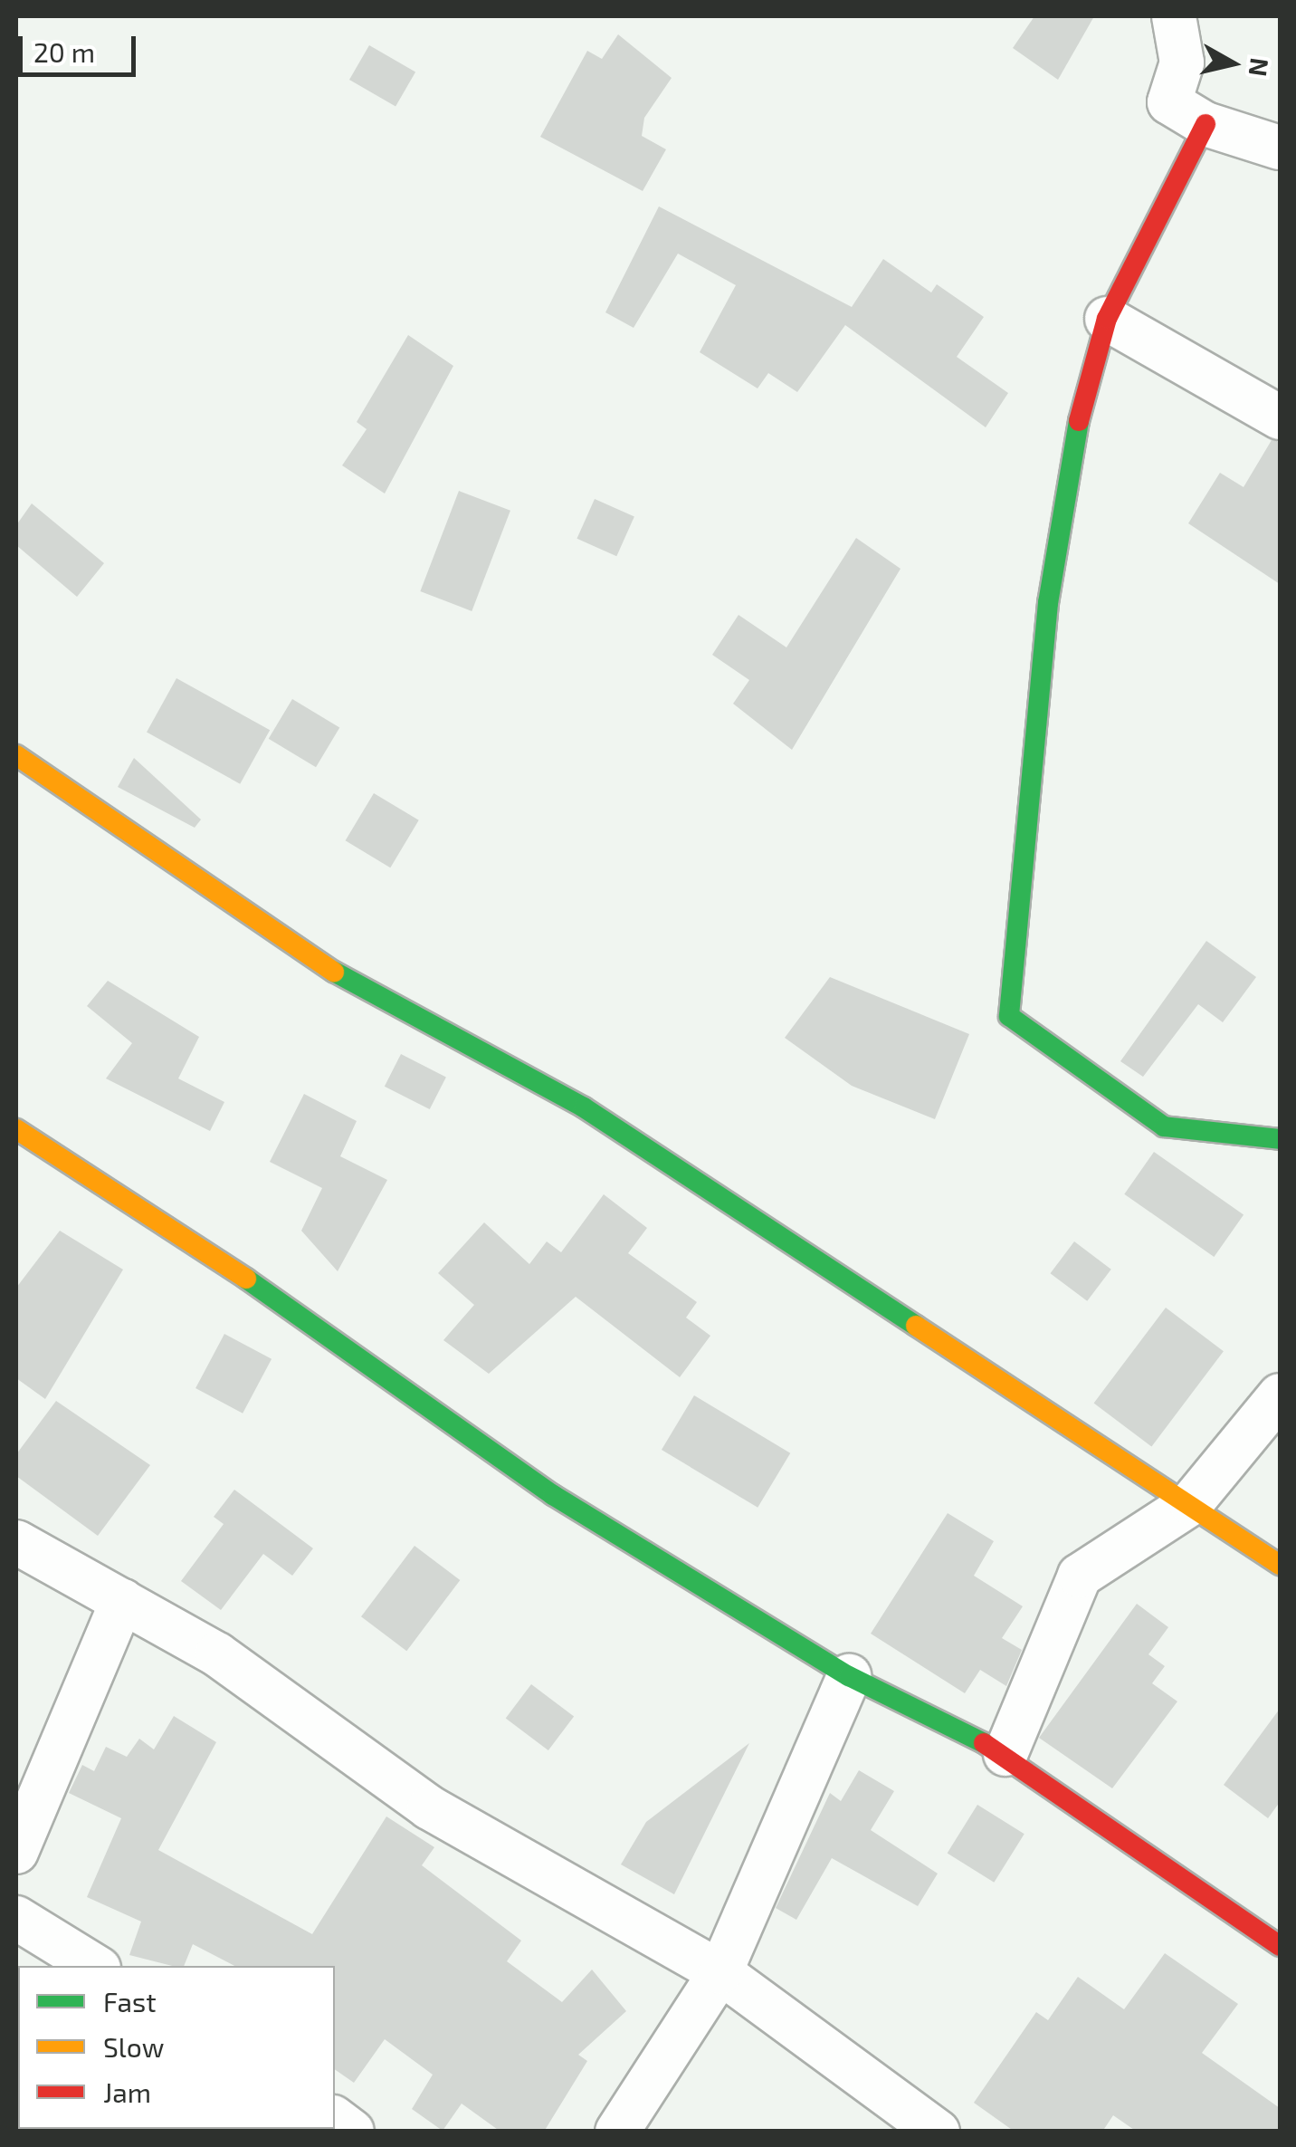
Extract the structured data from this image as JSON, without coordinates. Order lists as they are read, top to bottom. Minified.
{"legend":["Fast","Slow","Jam"],"scale_bar":"20 m","north":"right"}
